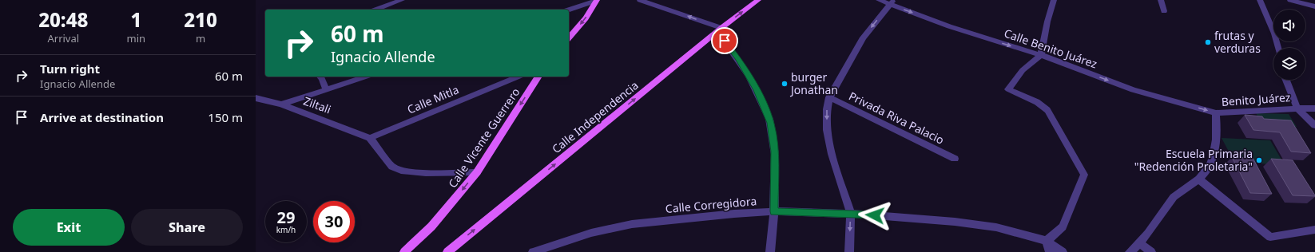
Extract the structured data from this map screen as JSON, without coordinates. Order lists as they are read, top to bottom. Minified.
{"streets":{"main road":["Calle Independencia","Calle Vicente Guerrero"],"street":["Calle Benito Juárez","Calle Mitla","Benito Juárez","Ziltali","Privada Riva Palacio","Calle Corregidora"]},"crossings":[["Calle Benito Juárez","Benito Juárez"],["Calle Mitla","Ziltali"]],"one_way":["Calle Benito Juárez","Calle Independencia","Calle Vicente Guerrero"],"places":["frutas y verduras","burger Jonathan","Escuela Primaria \"Redención Proletaria\""],"page":{"eta":["20:48","Arrival","1","min","210","m"],"turn":["60 m","Ignacio Allende"],"list":[{"name":"Turn right","note":"Ignacio Allende","value":"60 m"},{"name":"Arrive at destination","value":"150 m"}],"speed":"29 km/h","limit":"30","buttons":["Exit","Share"]}}
